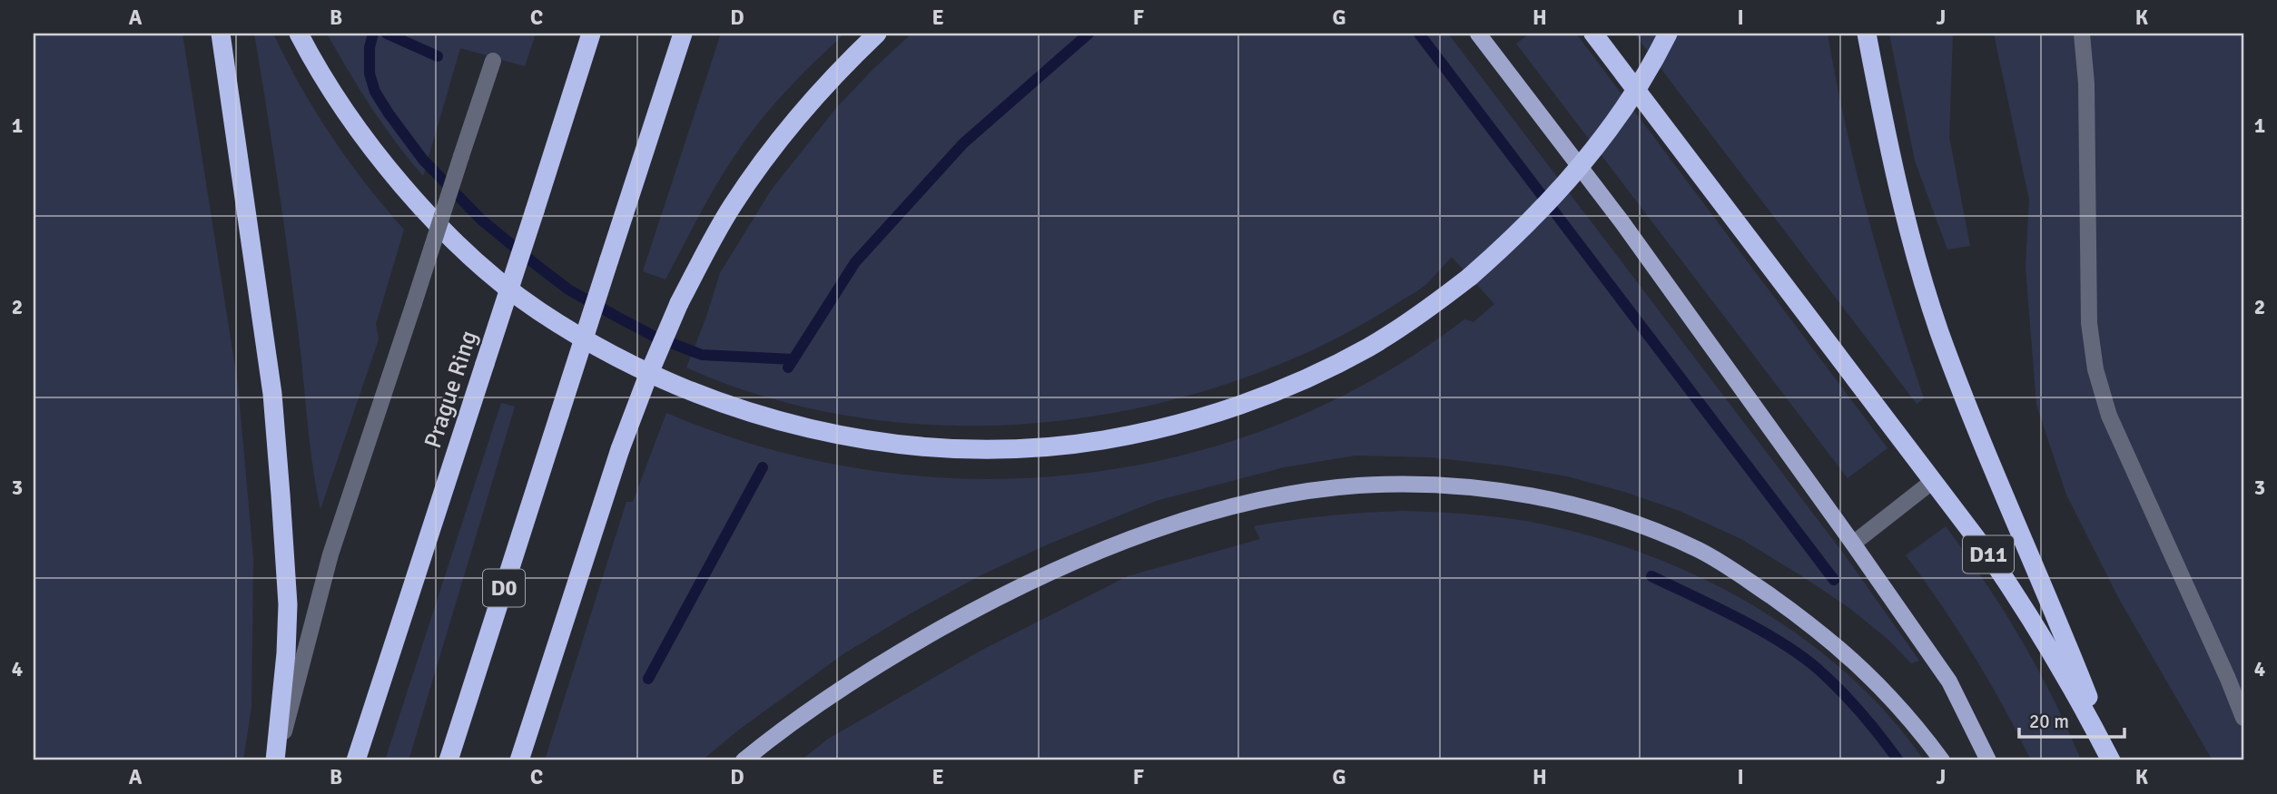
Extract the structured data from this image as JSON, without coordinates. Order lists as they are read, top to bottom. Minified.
{"streets":{"highway":["Prague Ring","D11","D0"]},"scale_bar":"20 m","grid":{"columns":["A","B","C","D","E","F","G","H","I","J","K"],"rows":["1","2","3","4"]}}
